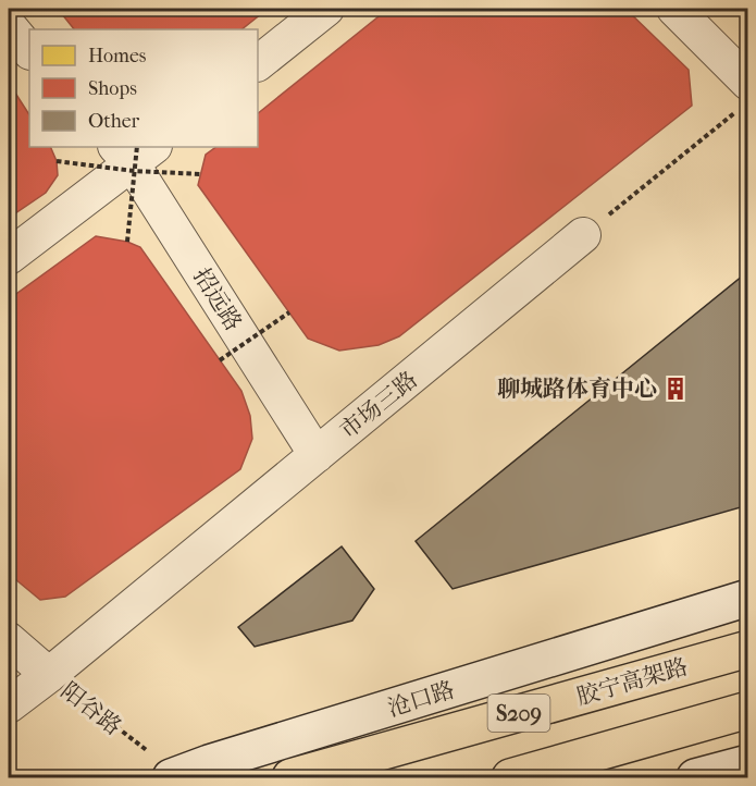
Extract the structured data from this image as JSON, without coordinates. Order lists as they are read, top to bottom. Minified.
{"streets":{"highway":["胶宁高架路","S209"],"main road":["沧口路"],"street":["招远路","市场三路","阳谷路"]},"crossings":[["招远路","市场三路"],["市场三路","阳谷路"],["沧口路","阳谷路"]],"places":{"building":["聊城路体育中心"]},"legend":["Homes","Shops","Other"]}
